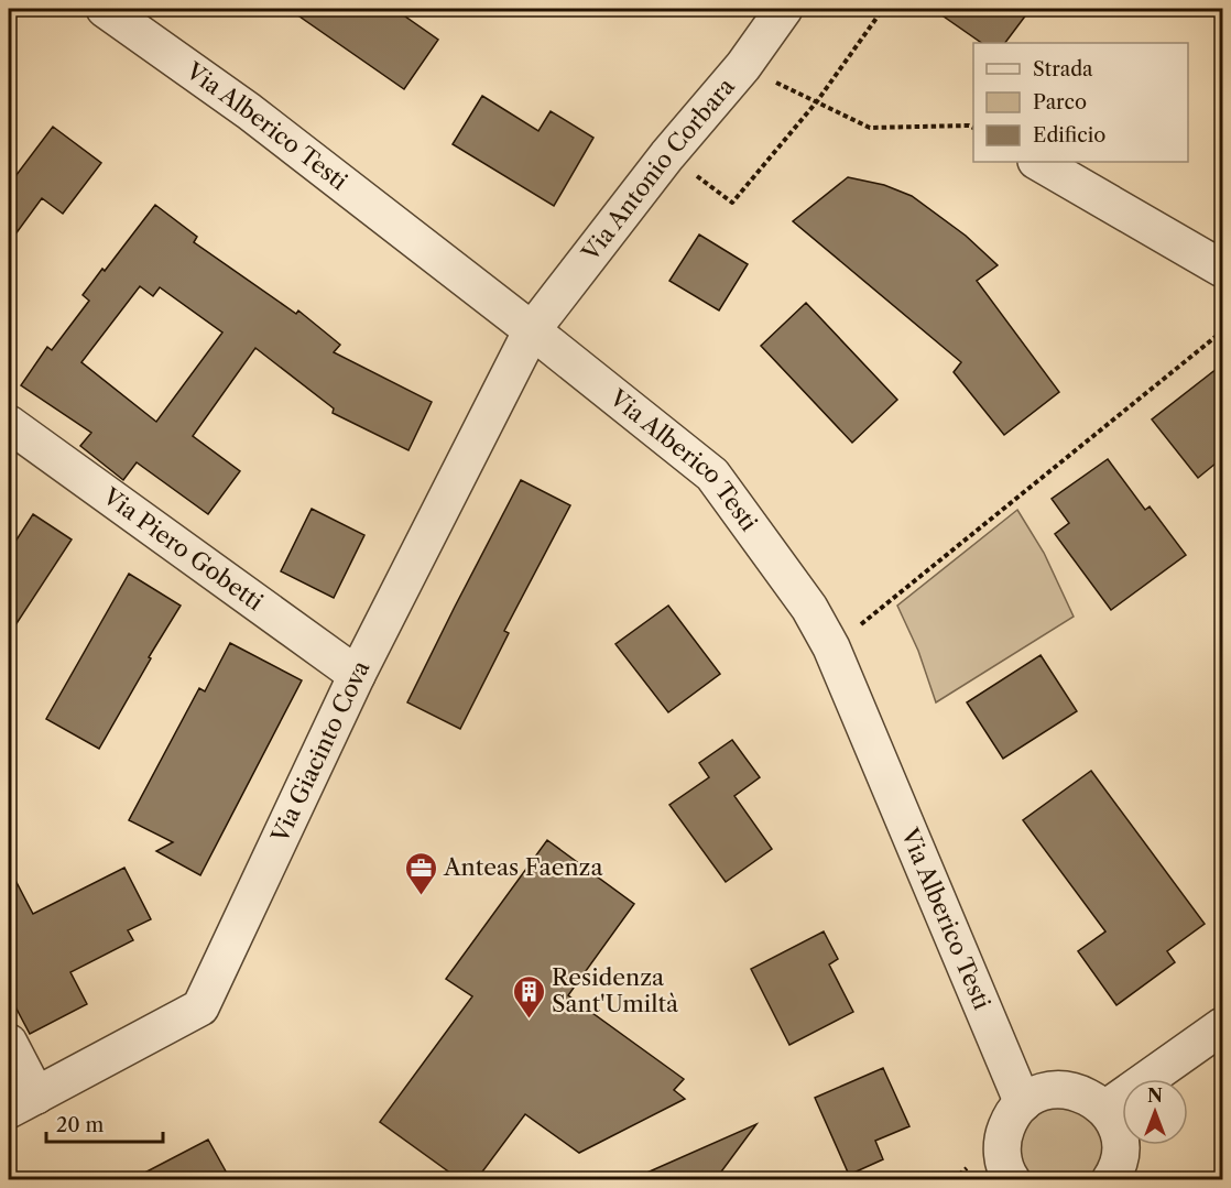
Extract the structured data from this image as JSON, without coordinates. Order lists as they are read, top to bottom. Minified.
{"streets":{"street":["Via Alberico Testi","Via Antonio Corbara","Via Piero Gobetti","Via Giacinto Cova"]},"crossings":[["Via Alberico Testi","Via Antonio Corbara"],["Via Alberico Testi","Via Giacinto Cova"],["Via Antonio Corbara","Via Giacinto Cova"],["Via Piero Gobetti","Via Giacinto Cova"]],"places":{"office":["Anteas Faenza"],"building":["Residenza Sant'Umiltà"]},"legend":["Strada","Parco","Edificio"],"scale_bar":"20 m","north":"top"}
